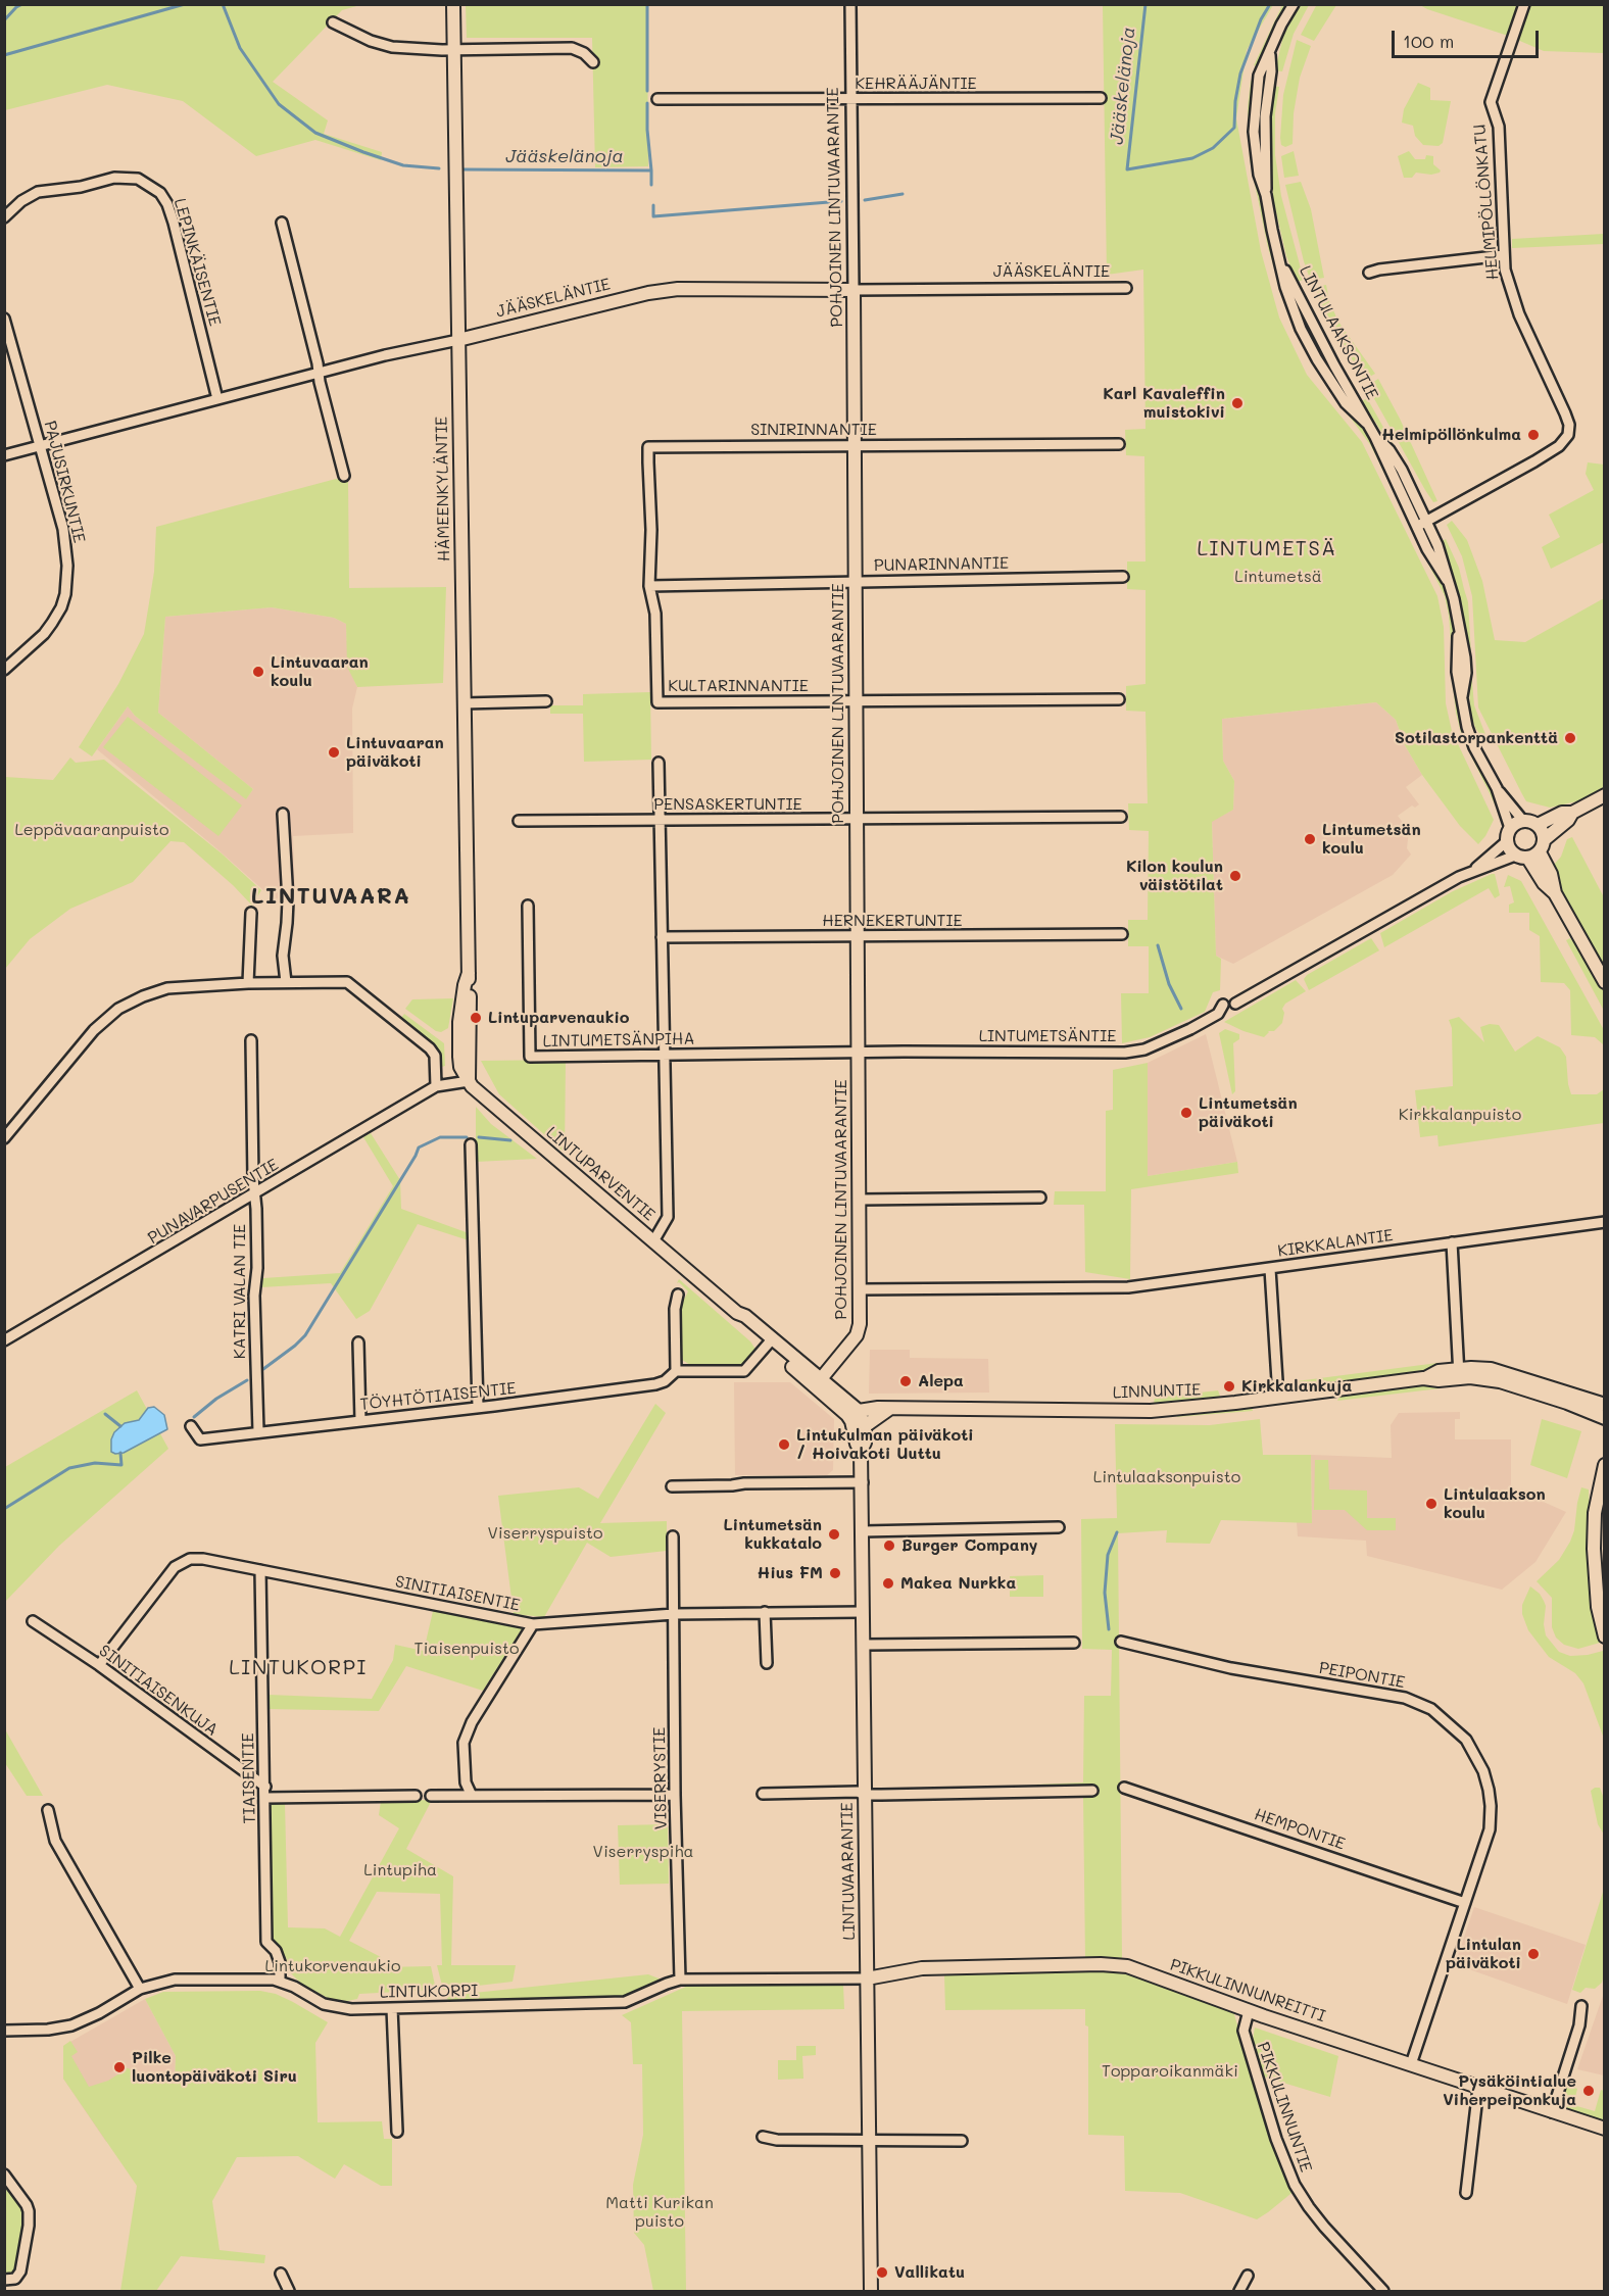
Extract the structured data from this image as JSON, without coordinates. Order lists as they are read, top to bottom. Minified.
{"streets":{"street":["KEHRÄÄJÄNTIE","HELMIPÖLLÖNKATU","POHJOINEN LINTUVAARANTIE","LEPINKÄISENTIE","JÄÄSKELÄNTIE","LINTULAAKSONTIE","SINIRINNANTIE","PAJUSIRKUNTIE","HÄMEENKYLÄNTIE","PUNARINNANTIE","KULTARINNANTIE","PENSASKERTUNTIE","HERNEKERTUNTIE","LINTUMETSÄNTIE","LINTUMETSÄNPIHA","LINTUPARVENTIE","PUNAVARPUSENTIE","KIRKKALANTIE","KATRI VALAN TIE","LINNUNTIE","TÖYHTÖTIAISENTIE","SINITIAISENTIE","PEIPONTIE","SINITIAISENKUJA","TIAISENTIE","VISERRYSTIE","HEMPONTIE","LINTUVAARANTIE","PIKKULINNUNREITTI","LINTUKORPI","PIKKULINNUNTIE"]},"crossings":[["KEHRÄÄJÄNTIE","POHJOINEN LINTUVAARANTIE"],["HELMIPÖLLÖNKATU","LINTULAAKSONTIE"],["POHJOINEN LINTUVAARANTIE","JÄÄSKELÄNTIE"],["POHJOINEN LINTUVAARANTIE","SINIRINNANTIE"],["POHJOINEN LINTUVAARANTIE","PUNARINNANTIE"],["POHJOINEN LINTUVAARANTIE","KULTARINNANTIE"],["POHJOINEN LINTUVAARANTIE","PENSASKERTUNTIE"],["POHJOINEN LINTUVAARANTIE","HERNEKERTUNTIE"],["POHJOINEN LINTUVAARANTIE","LINTUMETSÄNTIE"],["POHJOINEN LINTUVAARANTIE","LINTUMETSÄNPIHA"],["POHJOINEN LINTUVAARANTIE","LINTUPARVENTIE"],["POHJOINEN LINTUVAARANTIE","KIRKKALANTIE"],["LEPINKÄISENTIE","JÄÄSKELÄNTIE"],["JÄÄSKELÄNTIE","PAJUSIRKUNTIE"],["JÄÄSKELÄNTIE","HÄMEENKYLÄNTIE"],["SINIRINNANTIE","PUNARINNANTIE"],["SINIRINNANTIE","KULTARINNANTIE"],["HÄMEENKYLÄNTIE","LINTUPARVENTIE"],["PUNARINNANTIE","KULTARINNANTIE"],["LINTUMETSÄNTIE","LINTUMETSÄNPIHA"],["LINTUPARVENTIE","LINNUNTIE"],["LINTUPARVENTIE","LINTUVAARANTIE"],["PUNAVARPUSENTIE","KATRI VALAN TIE"],["KATRI VALAN TIE","TÖYHTÖTIAISENTIE"],["LINNUNTIE","LINTUVAARANTIE"],["SINITIAISENTIE","SINITIAISENKUJA"],["SINITIAISENTIE","TIAISENTIE"],["SINITIAISENTIE","VISERRYSTIE"],["SINITIAISENTIE","LINTUVAARANTIE"],["PEIPONTIE","HEMPONTIE"],["PEIPONTIE","PIKKULINNUNREITTI"],["SINITIAISENKUJA","TIAISENTIE"],["TIAISENTIE","LINTUKORPI"],["VISERRYSTIE","LINTUKORPI"],["LINTUVAARANTIE","PIKKULINNUNREITTI"],["LINTUVAARANTIE","LINTUKORPI"],["PIKKULINNUNREITTI","LINTUKORPI"],["PIKKULINNUNREITTI","PIKKULINNUNTIE"]],"districts":["LINTUMETSÄ","LINTUVAARA","LINTUKORPI"],"water":["Jääskelänoja"],"parks":["Lintumetsä","Leppävaaranpuisto","Kirkkalanpuisto","Lintulaaksonpuisto","Viserryspuisto","Tiaisenpuisto","Viserryspiha","Lintupiha","Lintukorvenaukio","Topparoikanmäki","Matti Kurikan puisto"],"places":["Karl Kavaleffin muistokivi","Helmipöllönkulma","Lintuvaaran koulu","Sotilastorpankenttä","Lintuvaaran päiväkoti","Lintumetsän koulu","Kilon koulun väistötilat","Lintuparvenaukio","Lintumetsän päiväkoti","Alepa","Kirkkalankuja","Lintukulman päiväkoti / Hoivakoti Uuttu","Lintulaakson koulu","Lintumetsän kukkatalo","Burger Company","Hius FM","Makea Nurkka","Lintulan päiväkoti","Pilke luontopäiväkoti Siru","Pysäköintialue Viherpeiponkuja","Vallikatu"],"scale_bar":"100 m"}
